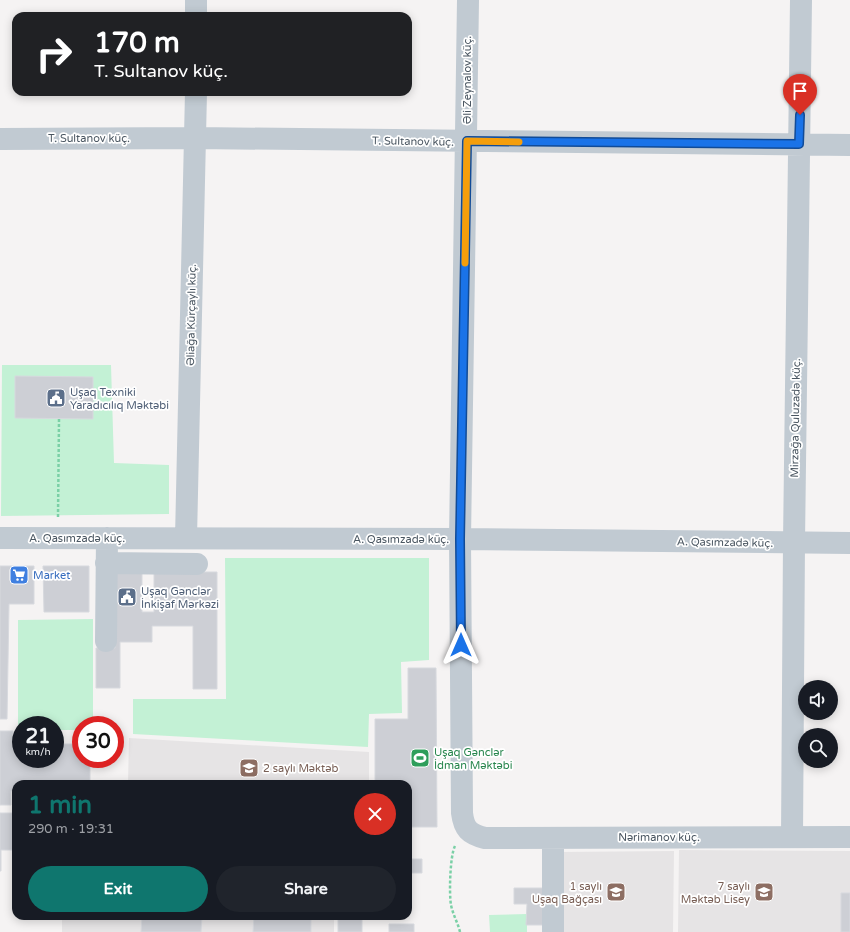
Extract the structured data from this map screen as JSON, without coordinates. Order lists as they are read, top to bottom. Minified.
{"streets":{"street":["Əli Zeynalov küç.","T. Sultanov küç.","Əliağa Kürçaylı küç.","Mirzağa Quluzadə küç.","A. Qasımzadə küç.","Nərimanov küç."]},"crossings":[["Əli Zeynalov küç.","T. Sultanov küç."],["Əli Zeynalov küç.","A. Qasımzadə küç."],["Əli Zeynalov küç.","Nərimanov küç."],["T. Sultanov küç.","Əliağa Kürçaylı küç."],["T. Sultanov küç.","Mirzağa Quluzadə küç."],["Əliağa Kürçaylı küç.","A. Qasımzadə küç."],["Mirzağa Quluzadə küç.","A. Qasımzadə küç."],["Mirzağa Quluzadə küç.","Nərimanov küç."]],"places":{"public building":["Uşaq Texniki Yaradıcılıq Məktəbi","Uşaq Gənclər İnkişaf Mərkəzi"],"supermarket":["Market"],"sports":["Uşaq Gənclər İdman Məktəbi"],"school or university":["2 saylı Məktəb","1 saylı Uşaq Bağçası","7 saylı Məktəb Lisey"]},"page":{"turn":["170 m","T. Sultanov küç."],"speed":"21 km/h","limit":"30","heading":["1 min","290 m · 19:31"],"buttons":["Exit","Share"]}}
